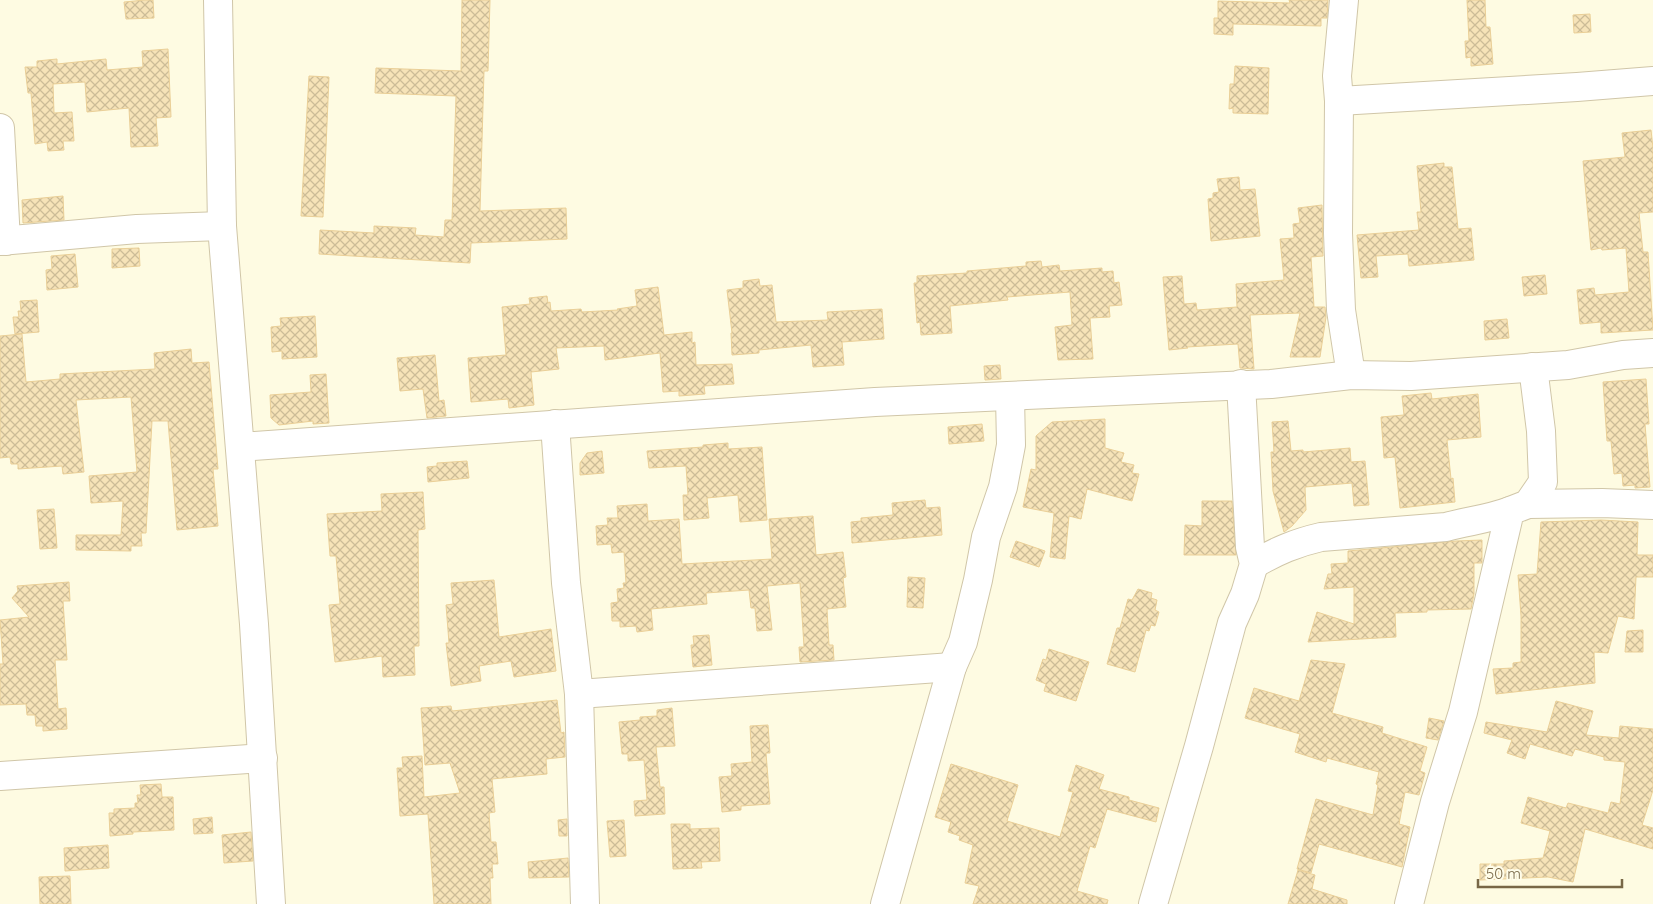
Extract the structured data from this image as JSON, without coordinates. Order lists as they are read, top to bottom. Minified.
{"scale_bar":"50 m"}
